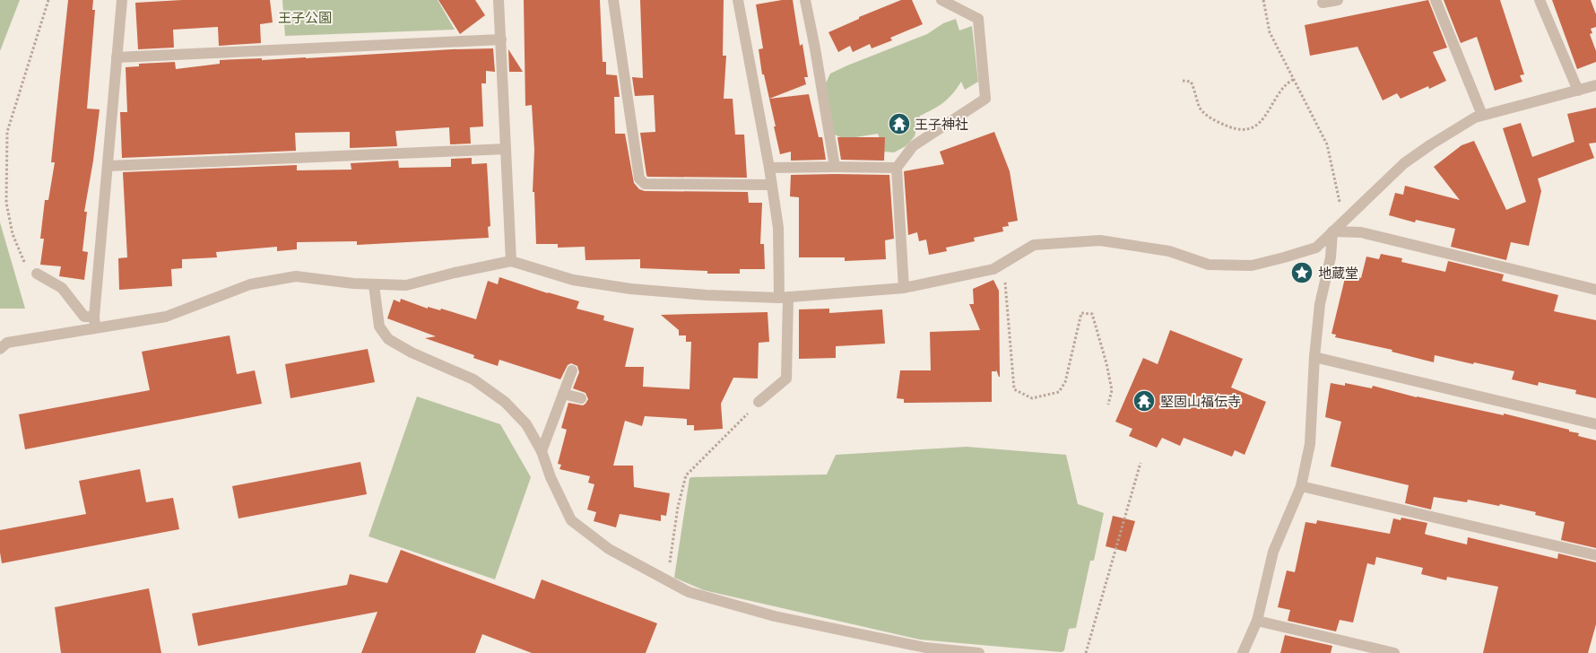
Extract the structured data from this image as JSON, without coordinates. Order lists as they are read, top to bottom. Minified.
{"parks":["王子公園"],"places":{"temple":["王子神社","堅固山福伝寺"],"place":["地蔵堂"]}}
